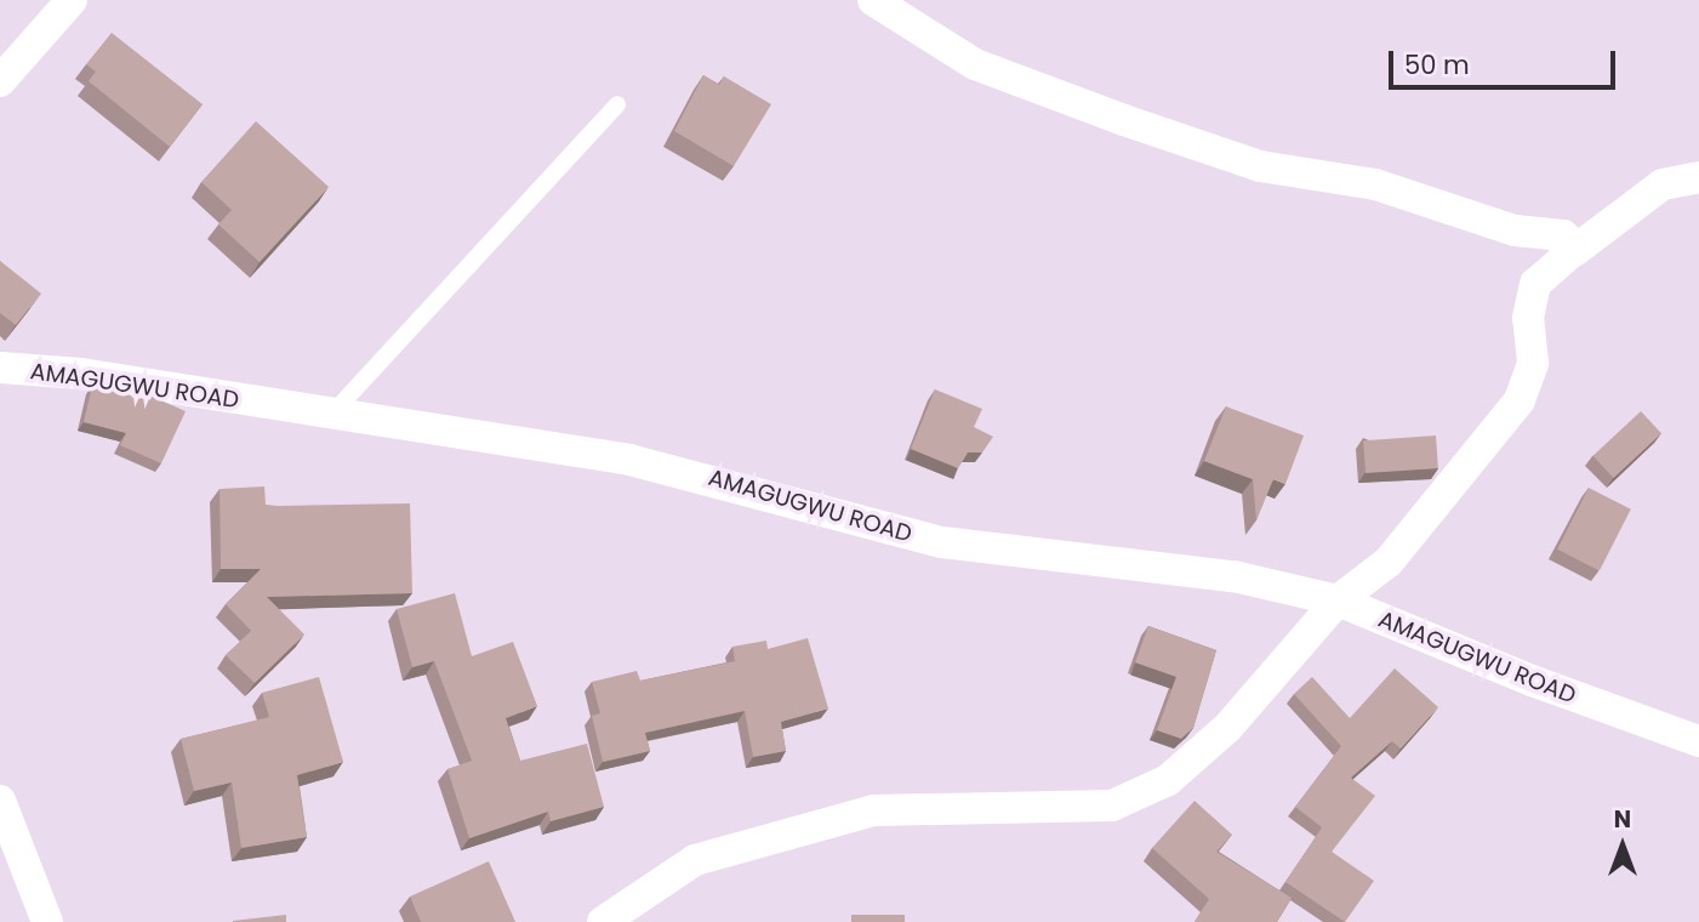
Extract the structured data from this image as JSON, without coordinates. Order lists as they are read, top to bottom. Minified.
{"streets":{"street":["AMAGUGWU ROAD"]},"scale_bar":"50 m","north":"top"}
